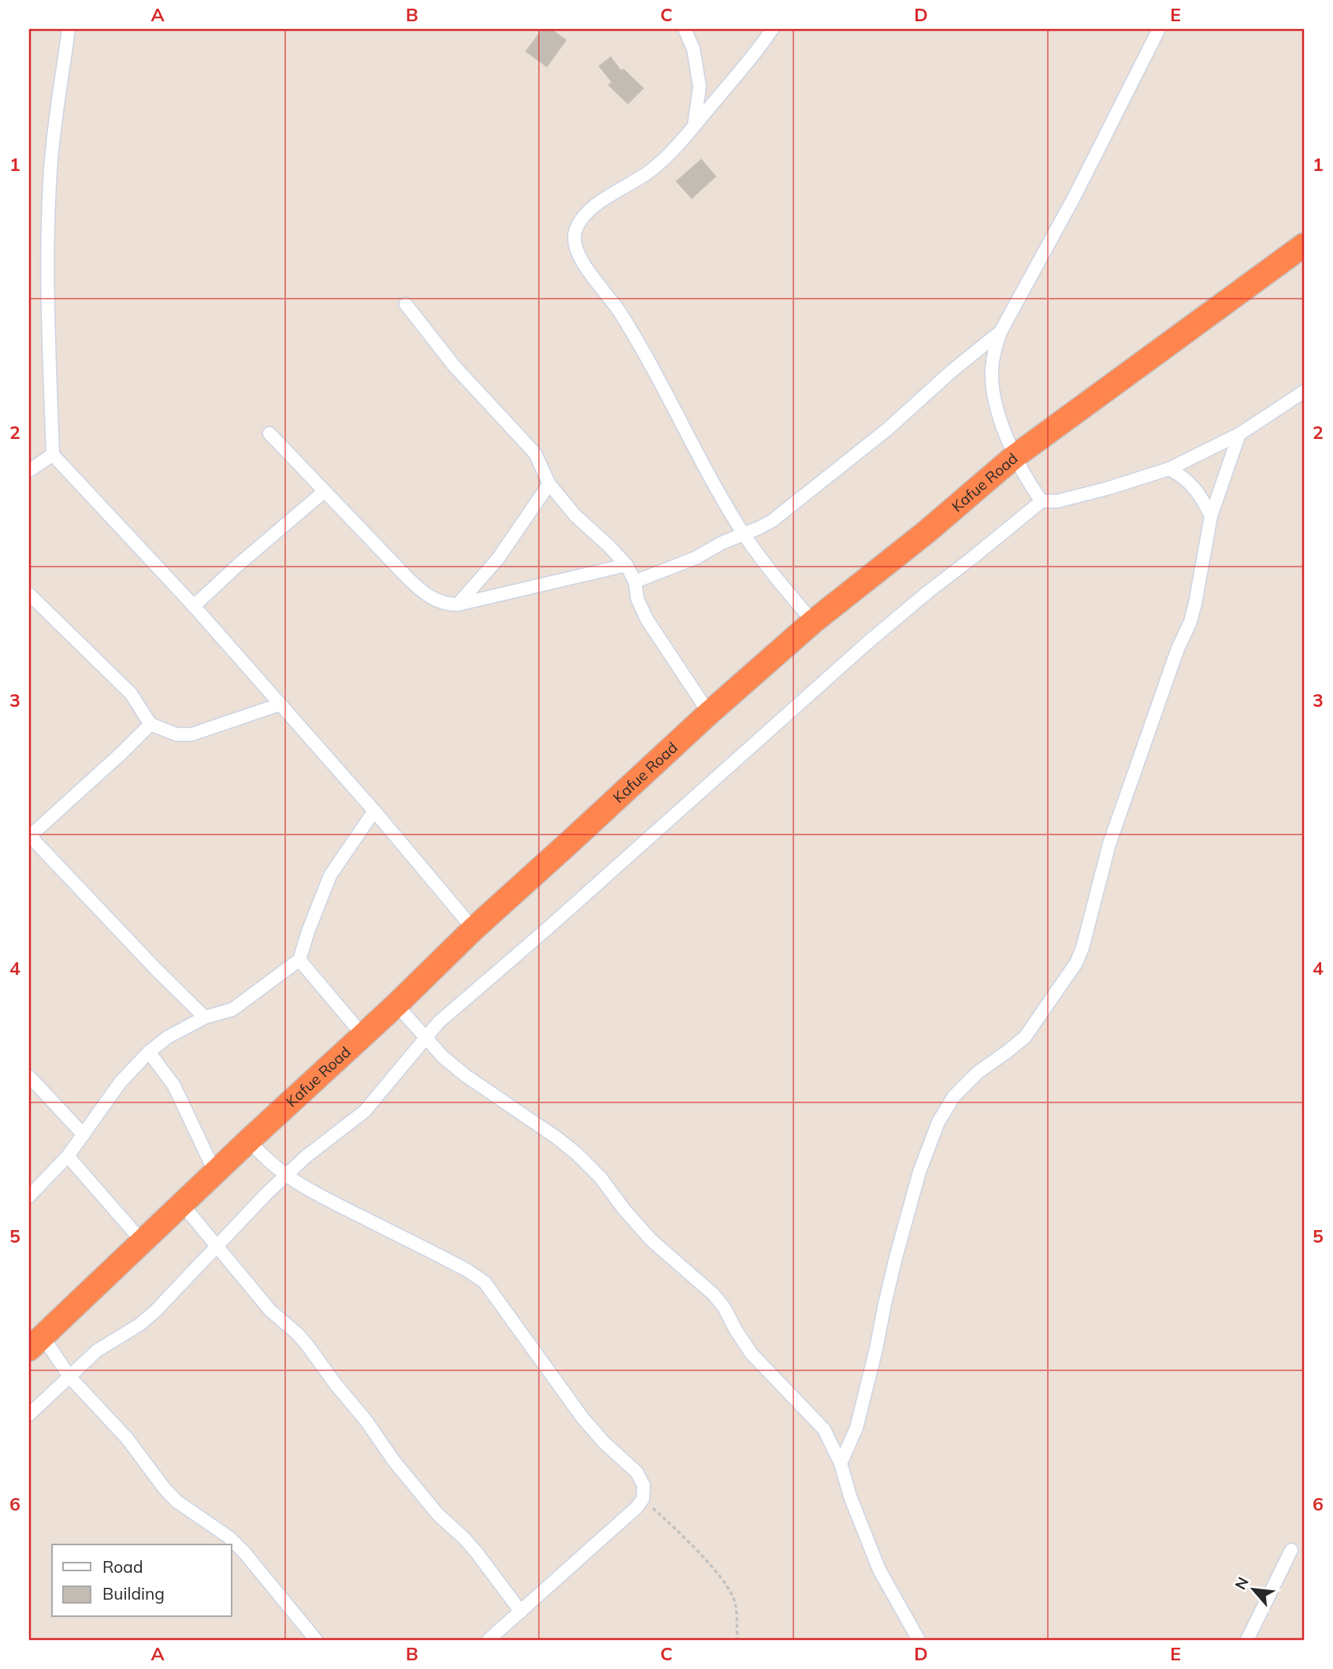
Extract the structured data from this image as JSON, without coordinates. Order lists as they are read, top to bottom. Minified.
{"streets":{"highway":["Kafue Road"]},"legend":["Road","Building"],"north":"top left","grid":{"columns":["A","B","C","D","E"],"rows":["1","2","3","4","5","6"]}}
